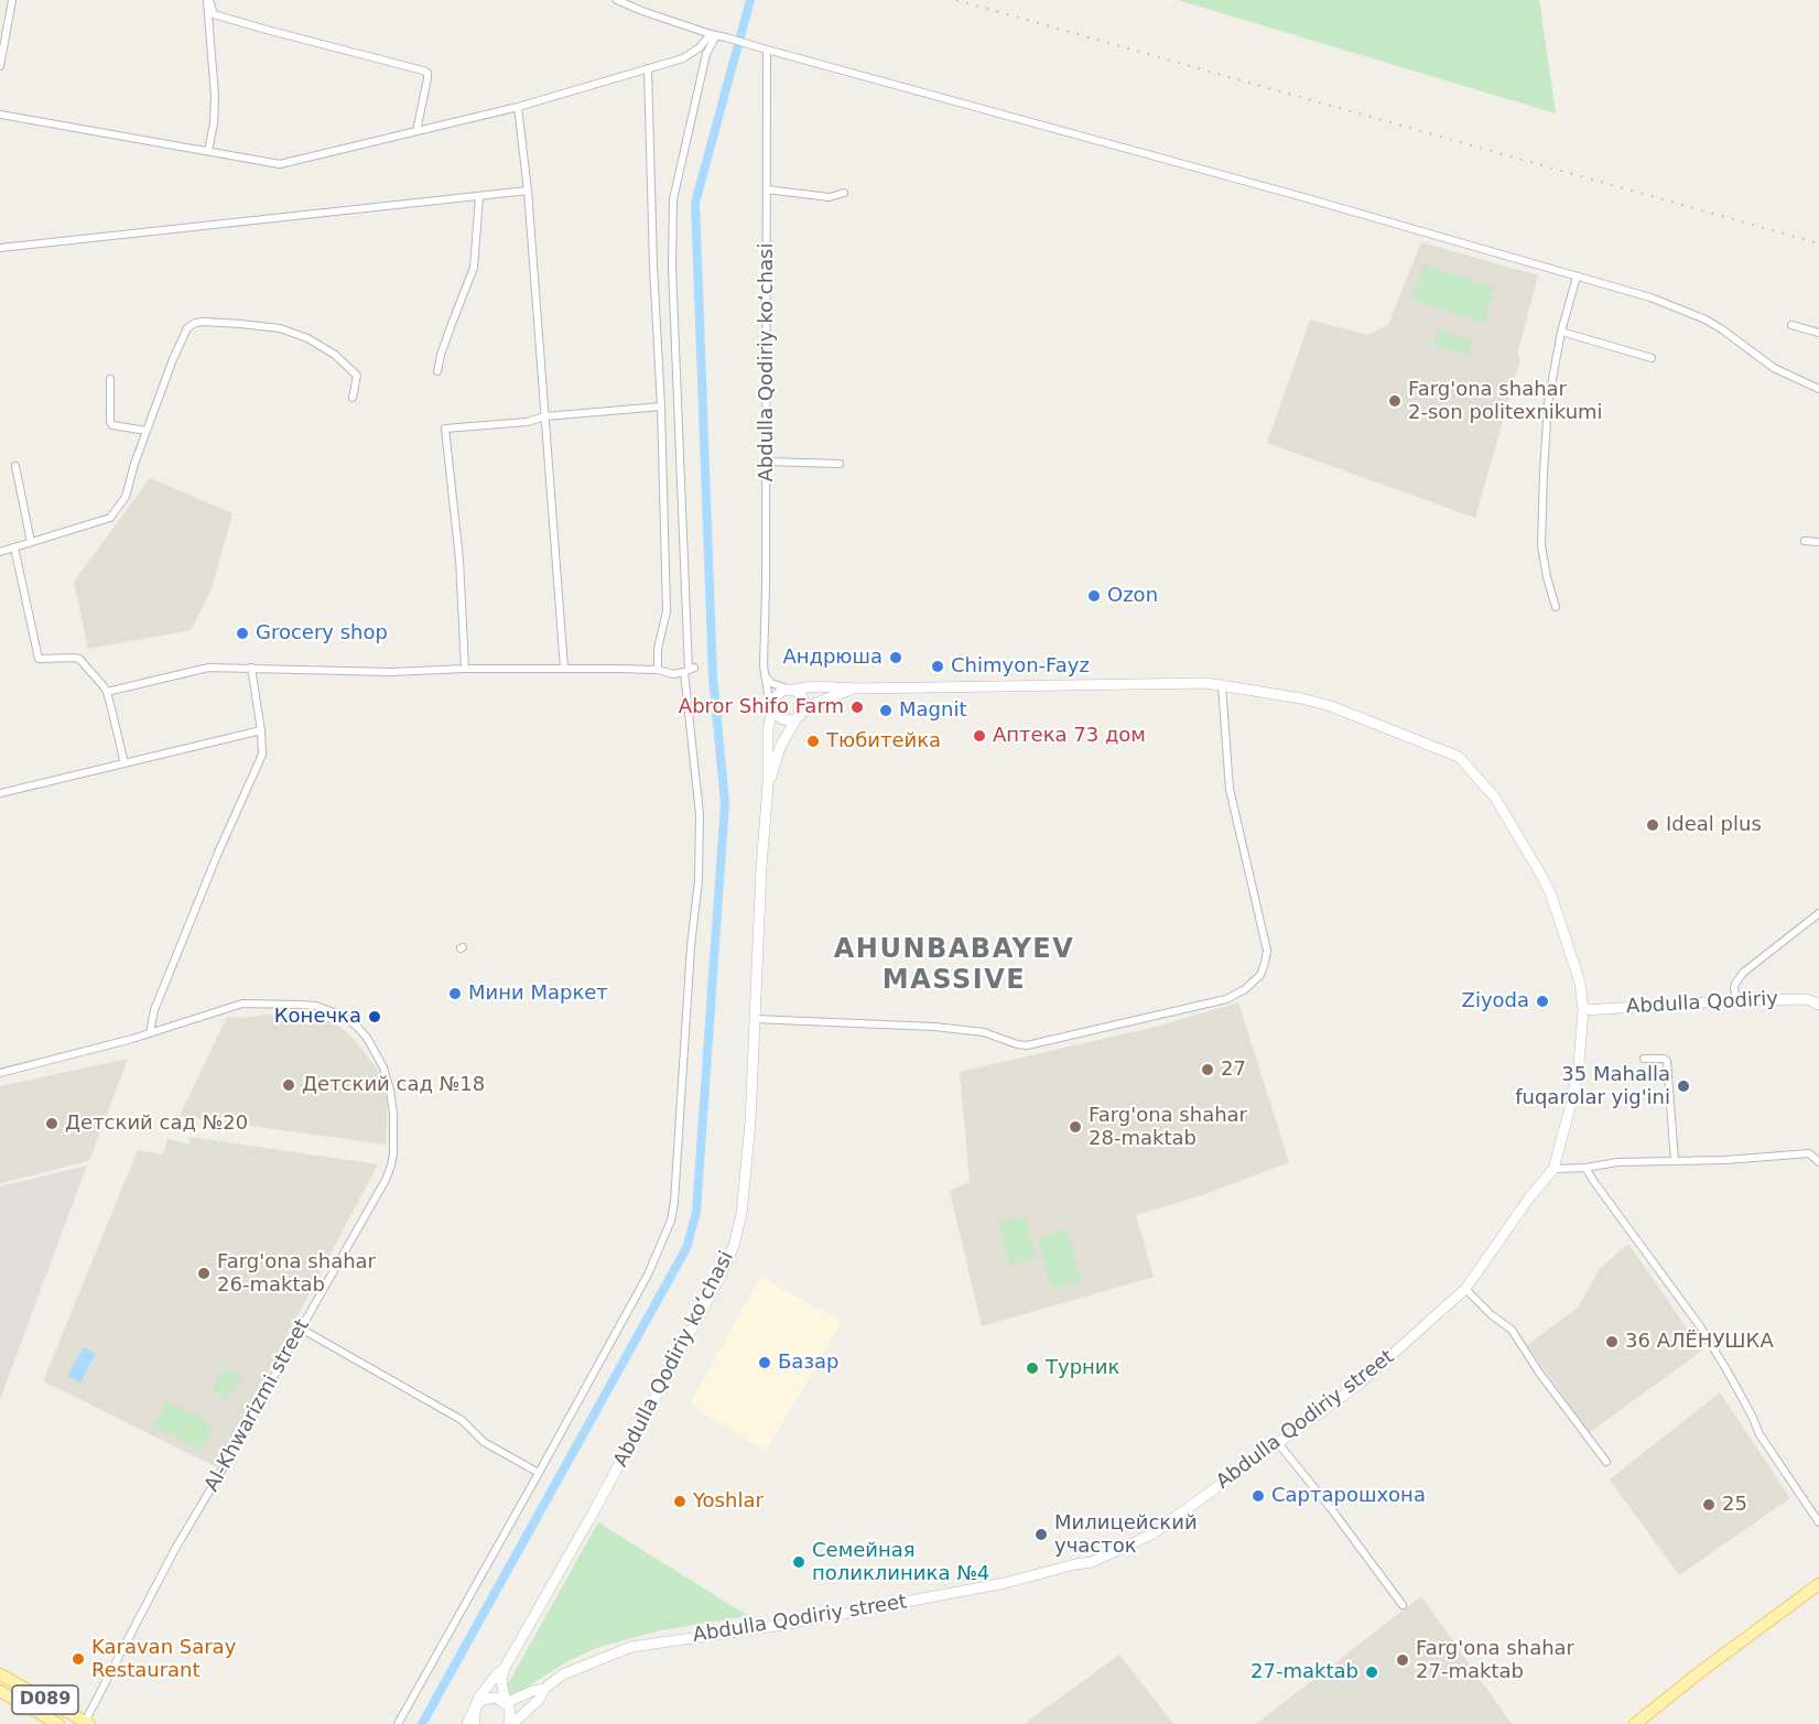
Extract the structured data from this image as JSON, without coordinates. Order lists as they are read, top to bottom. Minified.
{"streets":{"main road":["D089"],"street":["Abdulla Qodiriy koʻchasi","Abdulla Qodiriy","Al-Khwarizmi street","Abdulla Qodiriy street"]},"crossings":[["Abdulla Qodiriy","Abdulla Qodiriy street"],["Al-Khwarizmi street","D089"]],"districts":["AHUNBABAYEV MASSIVE"],"places":["Farg'ona shahar 2-son politexnikumi","Ozon","Grocery shop","Андрюша","Chimyon-Fayz","Abror Shifo Farm","Magnit","Аптека 73 дом","Тюбитейка","Ideal plus","Мини Маркет","Ziyoda","Конечка","27","Детский сад №18","35 Mahalla fuqarolar yig'ini","Детский сад №20","Farg'ona shahar 28-maktab","Farg'ona shahar 26-maktab","36 АЛЁНУШКА","Базар","Турник","Сартарошхона","Yoshlar","25","Милицейский участок","Семейная поликлиника №4","Karavan Saray Restaurant","Farg'ona shahar 27-maktab","27-maktab"]}
